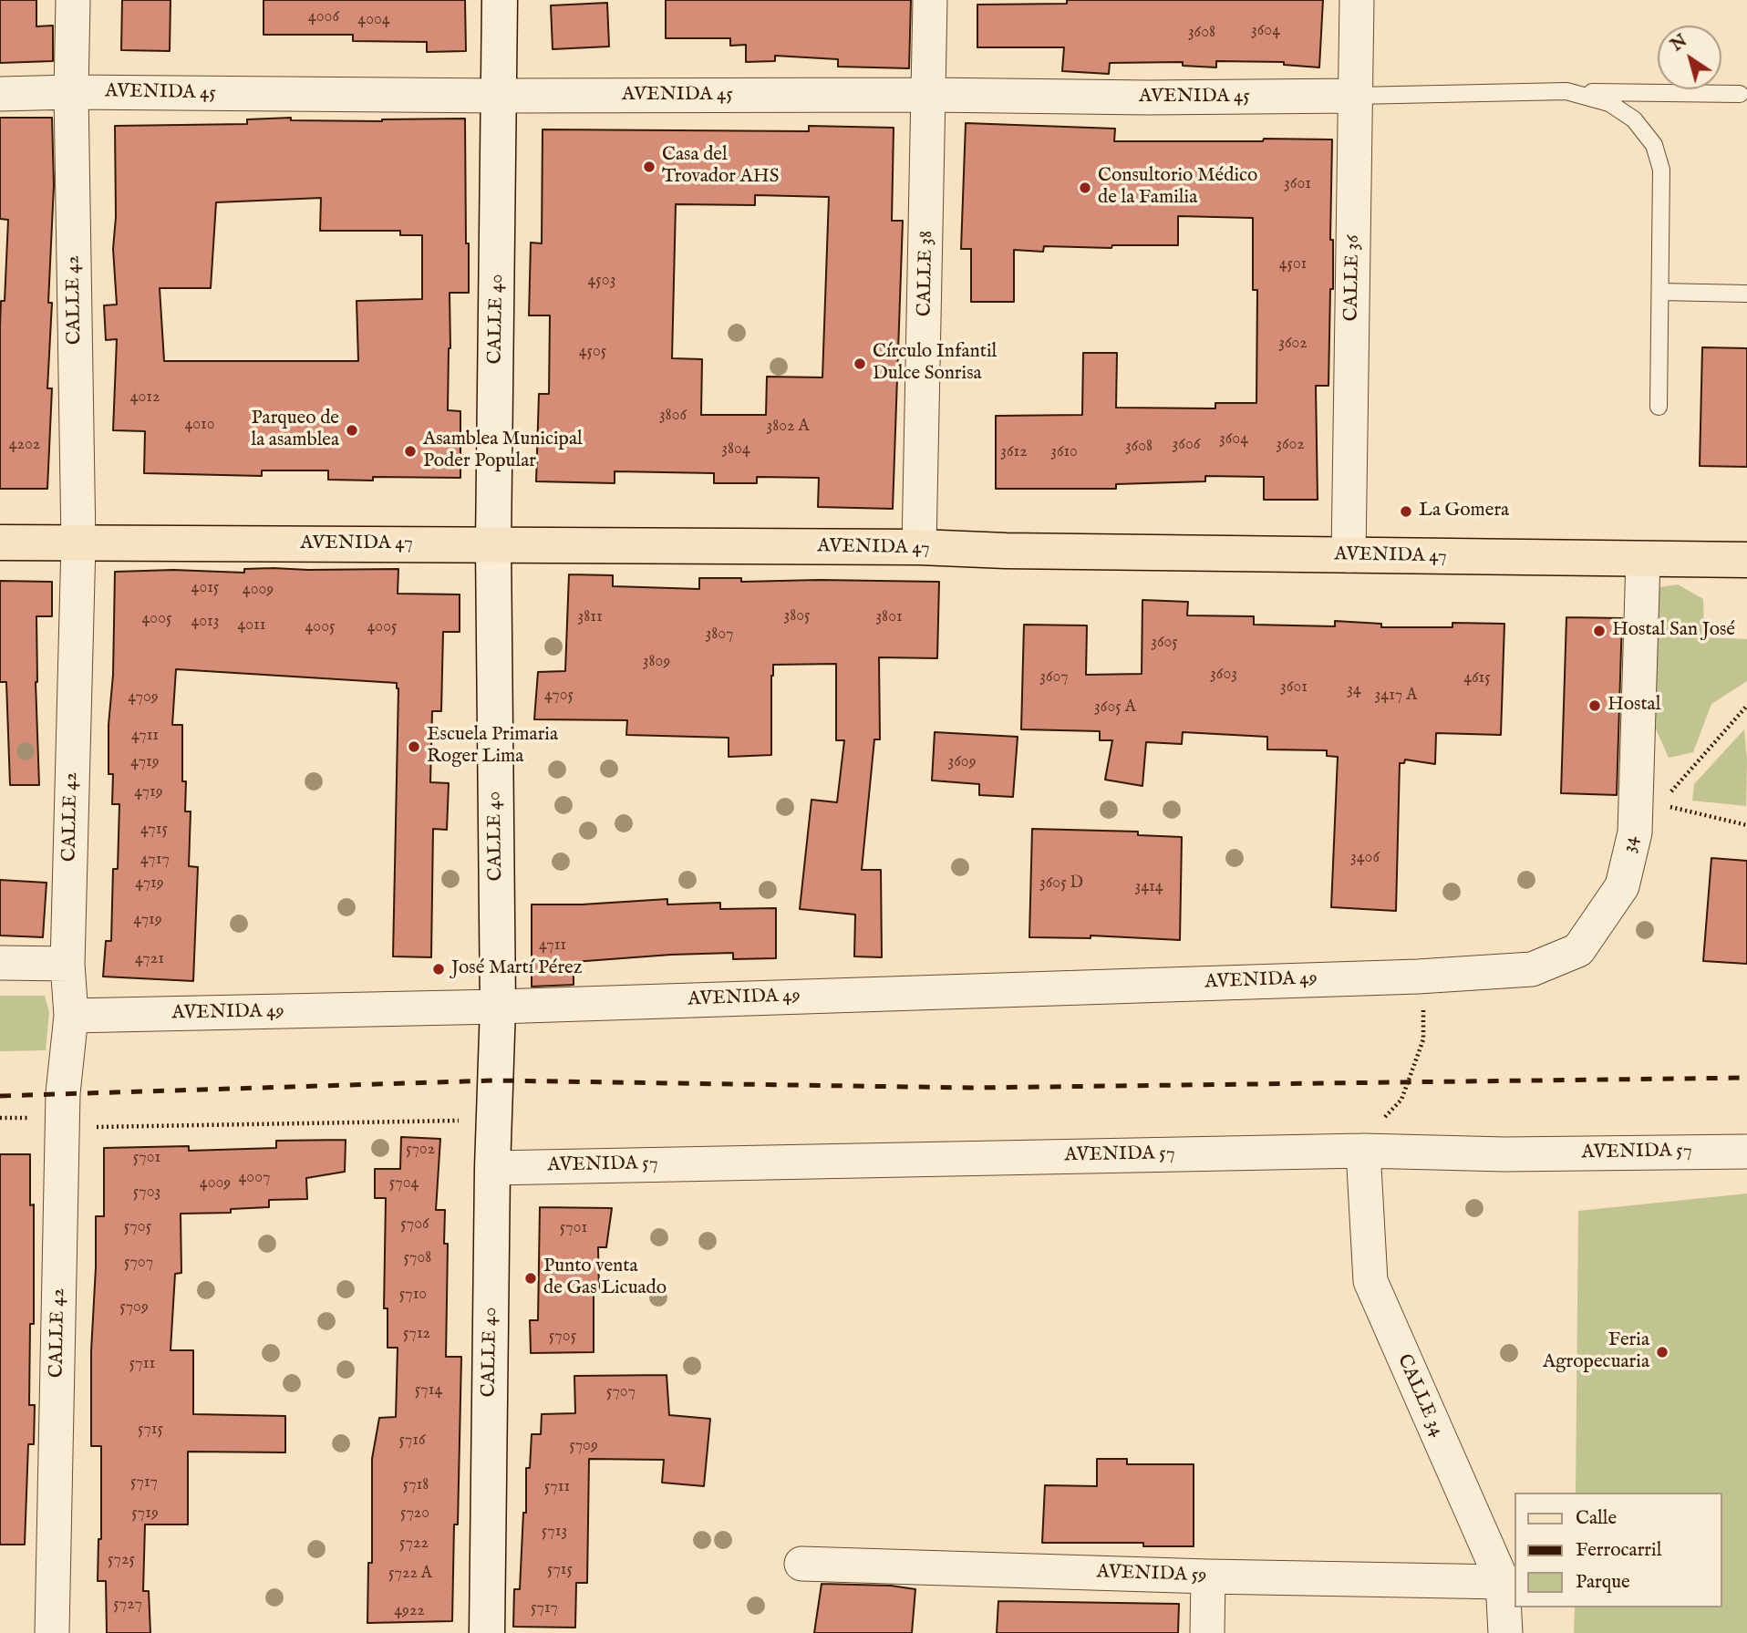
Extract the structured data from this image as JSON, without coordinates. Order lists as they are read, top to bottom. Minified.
{"streets":{"main road":["CALLE 40","AVENIDA 47"],"street":["AVENIDA 45","CALLE 38","CALLE 36","CALLE 42","34","AVENIDA 49","AVENIDA 57","CALLE 34","AVENIDA 59"]},"crossings":[["AVENIDA 45","CALLE 38"],["AVENIDA 45","CALLE 36"],["AVENIDA 45","CALLE 42"],["AVENIDA 45","CALLE 40"],["CALLE 38","AVENIDA 47"],["CALLE 36","AVENIDA 47"],["CALLE 42","AVENIDA 47"],["CALLE 42","AVENIDA 49"],["CALLE 40","AVENIDA 47"],["CALLE 40","AVENIDA 49"],["CALLE 40","AVENIDA 57"],["AVENIDA 47","34"],["34","AVENIDA 49"],["AVENIDA 57","CALLE 34"],["CALLE 34","AVENIDA 59"]],"places":["Casa del Trovador AHS","Consultorio Médico de la Familia","Círculo Infantil Dulce Sonrisa","Parqueo de la asamblea","Asamblea Municipal Poder Popular","La Gomera","Hostal San José","Hostal","Escuela Primaria Roger Lima","José Martí Pérez","Punto venta de Gas Licuado","Feria Agropecuaria"],"house_numbers":["4006","4004","3604","3608","3601","4501","4503","3602","4505","4012","3806","4010","3802 A","3604","4202","3606","3602","3608","3804","3612","3610","4015","4009","3805","3811","3801","4005","4013","4011","4005","4005","3807","3605","3809","3603","3607","4615","3601","34","4705","3417 A","4709","3605 A","4711","4719","3609","4719","4715","3406","4717","4719","3605 D","3414","4719","4711","4721","5702","5701","4007","4009","5704","5703","5706","5705","5701","5708","5707","5710","5709","5712","5705","5711","5714","5707","5715","5716","5709","5717","5718","5711","5719","5720","5713","5722","5725","5715","5722 A","5727","5717","4922"],"legend":["Calle","Ferrocarril","Parque"],"north":"top left"}
